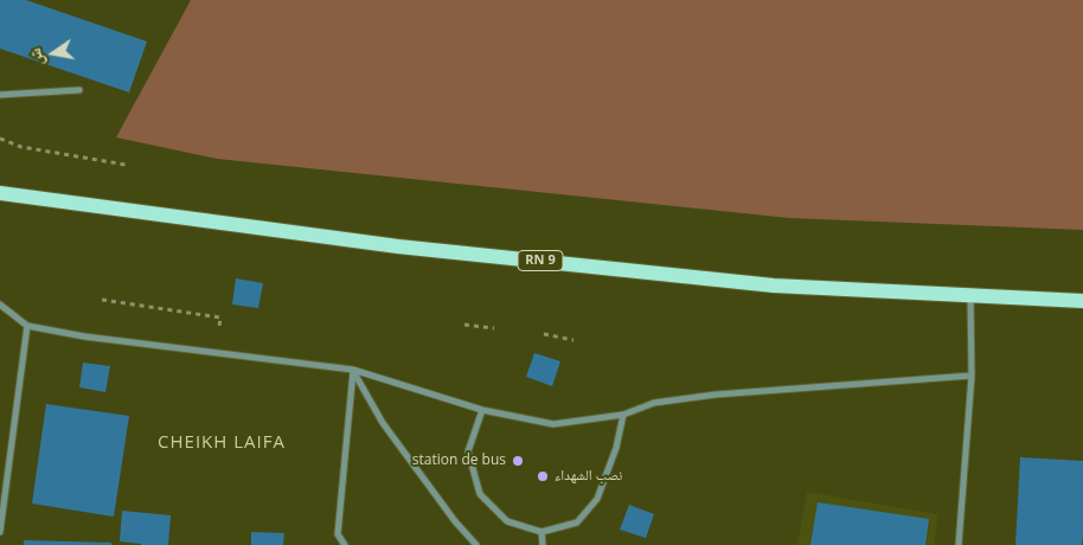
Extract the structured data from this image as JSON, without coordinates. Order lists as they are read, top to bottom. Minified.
{"streets":{"main road":["RN 9"]},"districts":["CHEIKH LAIFA"],"places":["station de bus","نصب الشهداء"],"north":"left"}
